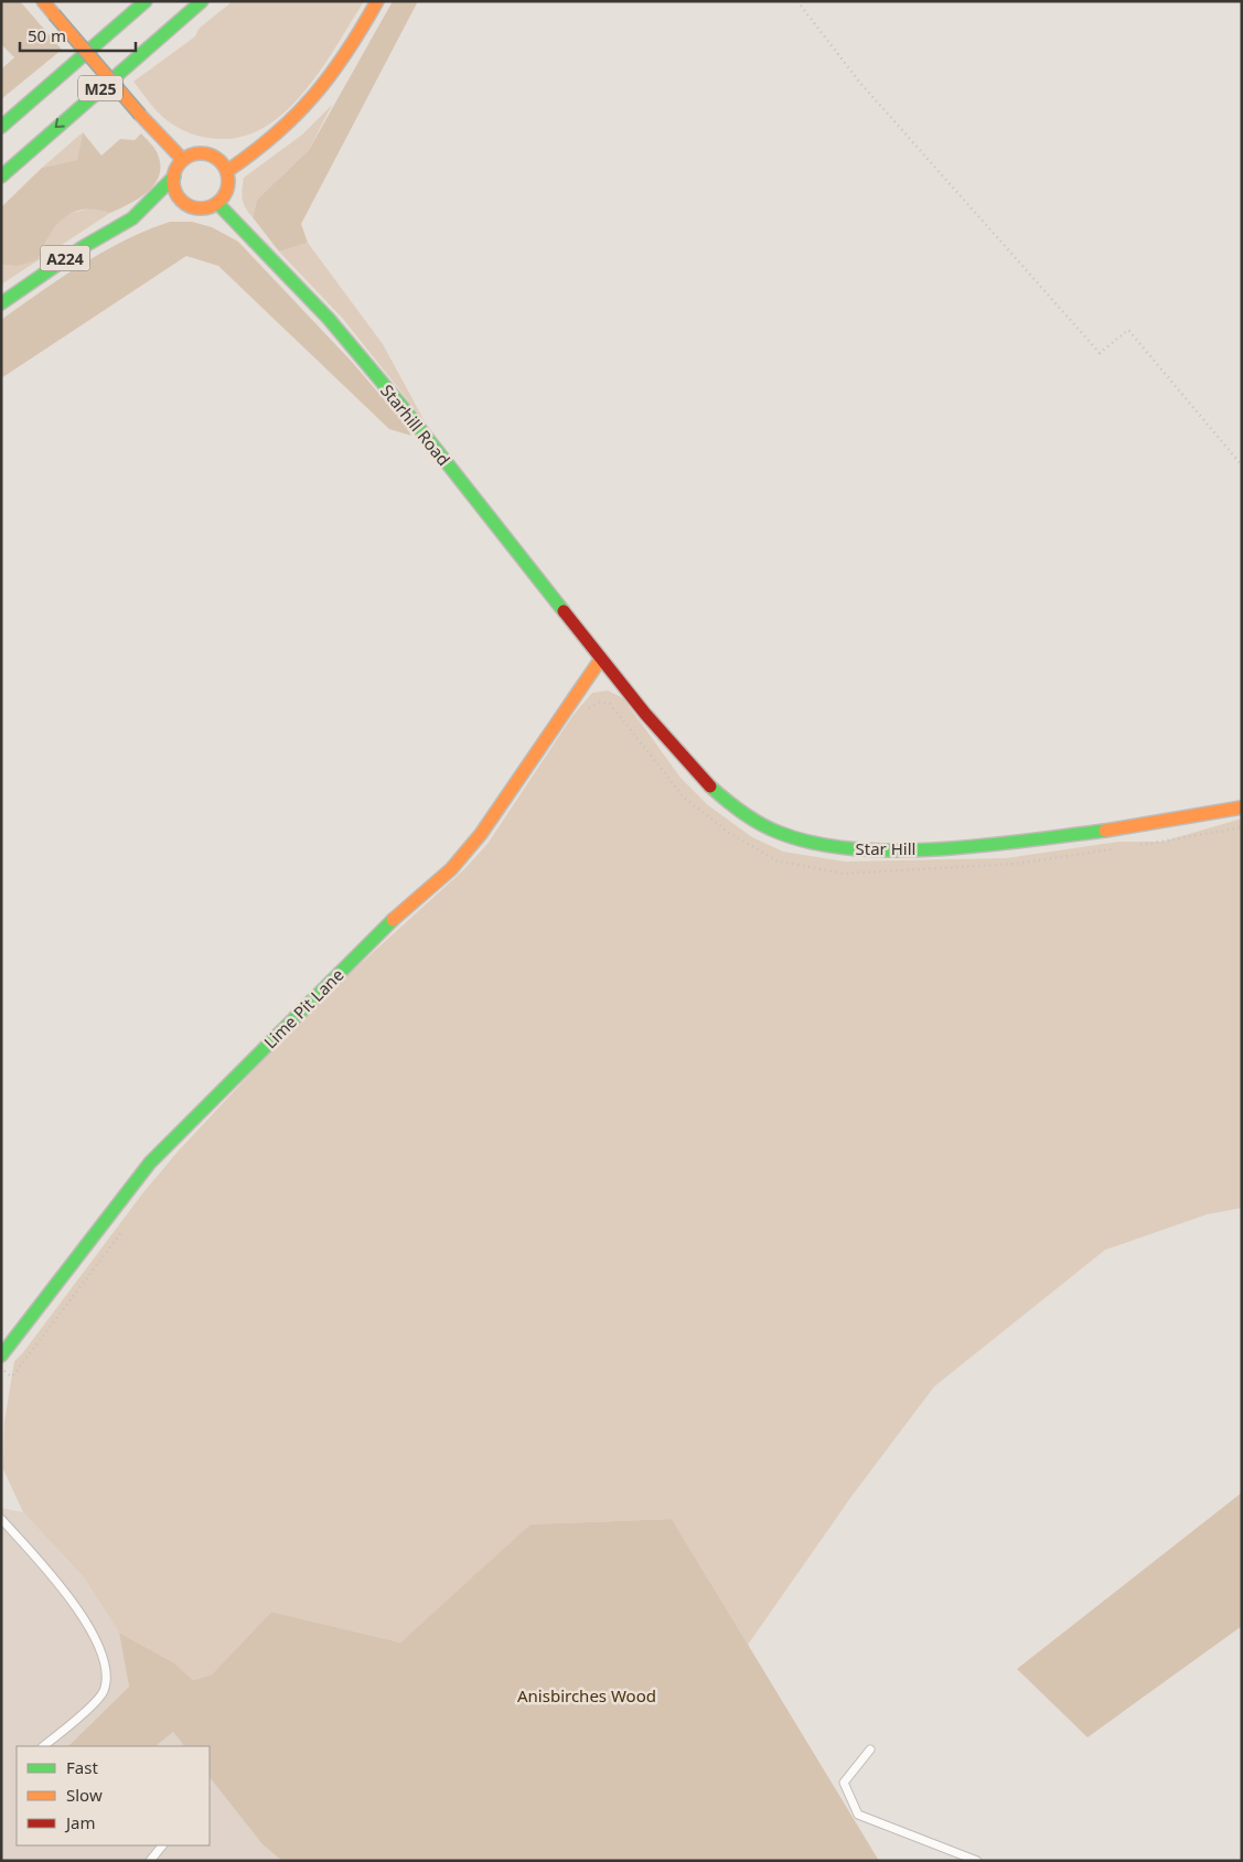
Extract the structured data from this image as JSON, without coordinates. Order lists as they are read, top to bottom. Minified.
{"streets":{"main road":["M25","A224","Starhill Road","Star Hill","Lime Pit Lane"]},"crossings":[["A224","Starhill Road"],["Starhill Road","Star Hill"],["Starhill Road","Lime Pit Lane"],["Star Hill","Lime Pit Lane"]],"parks":["Anisbirches Wood"],"legend":["Fast","Slow","Jam"],"scale_bar":"50 m"}
